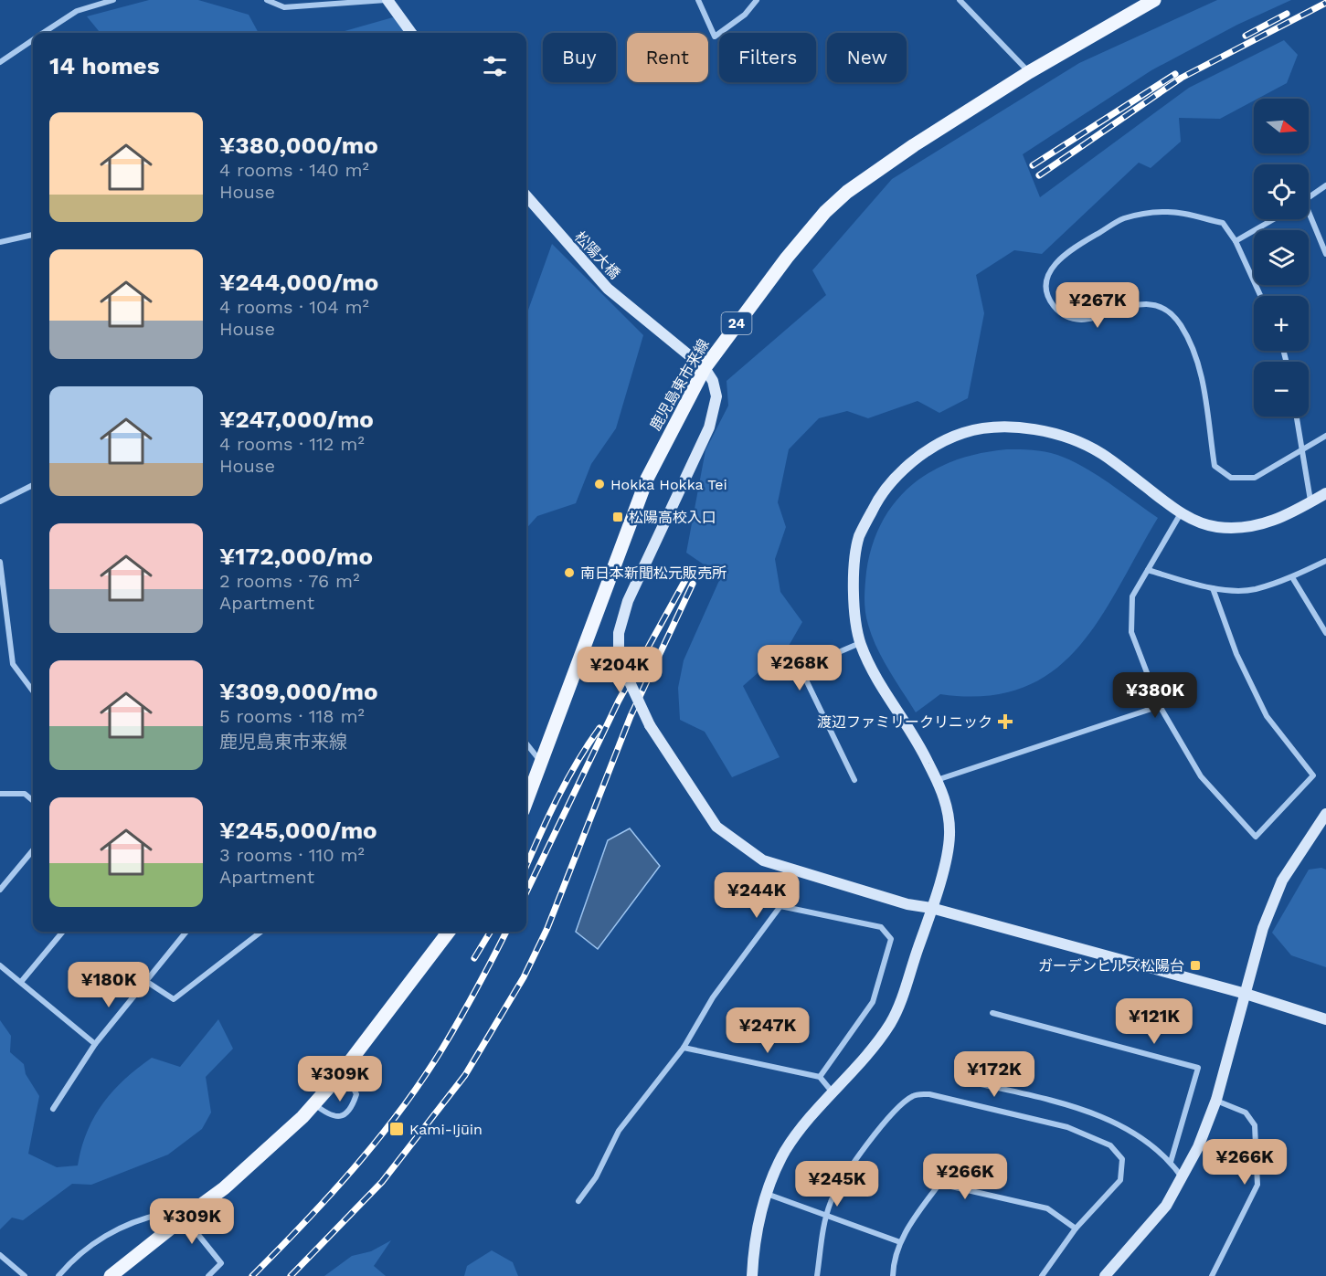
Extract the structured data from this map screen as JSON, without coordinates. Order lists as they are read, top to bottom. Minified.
{"streets":{"main road":["24","鹿児島東市来線"],"street":["松陽大橋"]},"crossings":[["松陽大橋","鹿児島東市来線"]],"places":{"other":["Hokka Hokka Tei","南日本新聞松元販売所"],"transit":["松陽高校入口","ガーデンヒルズ松陽台","Kami-Ijūin"],"health":["渡辺ファミリークリニック"]},"north":"right","page":{"chip":["Buy","Rent","Filters","New"],"heading":"14 homes","map_buttons":["+","−"],"list":[{"name":"¥380,000/mo","note":"4 rooms · 140 m² · House"},{"name":"¥244,000/mo","note":"4 rooms · 104 m² · House"},{"name":"¥247,000/mo","note":"4 rooms · 112 m² · House"},{"name":"¥172,000/mo","note":"2 rooms · 76 m² · Apartment"},{"name":"¥309,000/mo","note":"5 rooms · 118 m² · 鹿児島東市来線"},{"name":"¥245,000/mo","note":"3 rooms · 110 m² · Apartment"}],"price":["¥267K","¥268K","¥204K","¥380K","¥244K","¥180K","¥121K","¥247K","¥172K","¥309K","¥266K","¥266K","¥245K","¥309K"]}}
